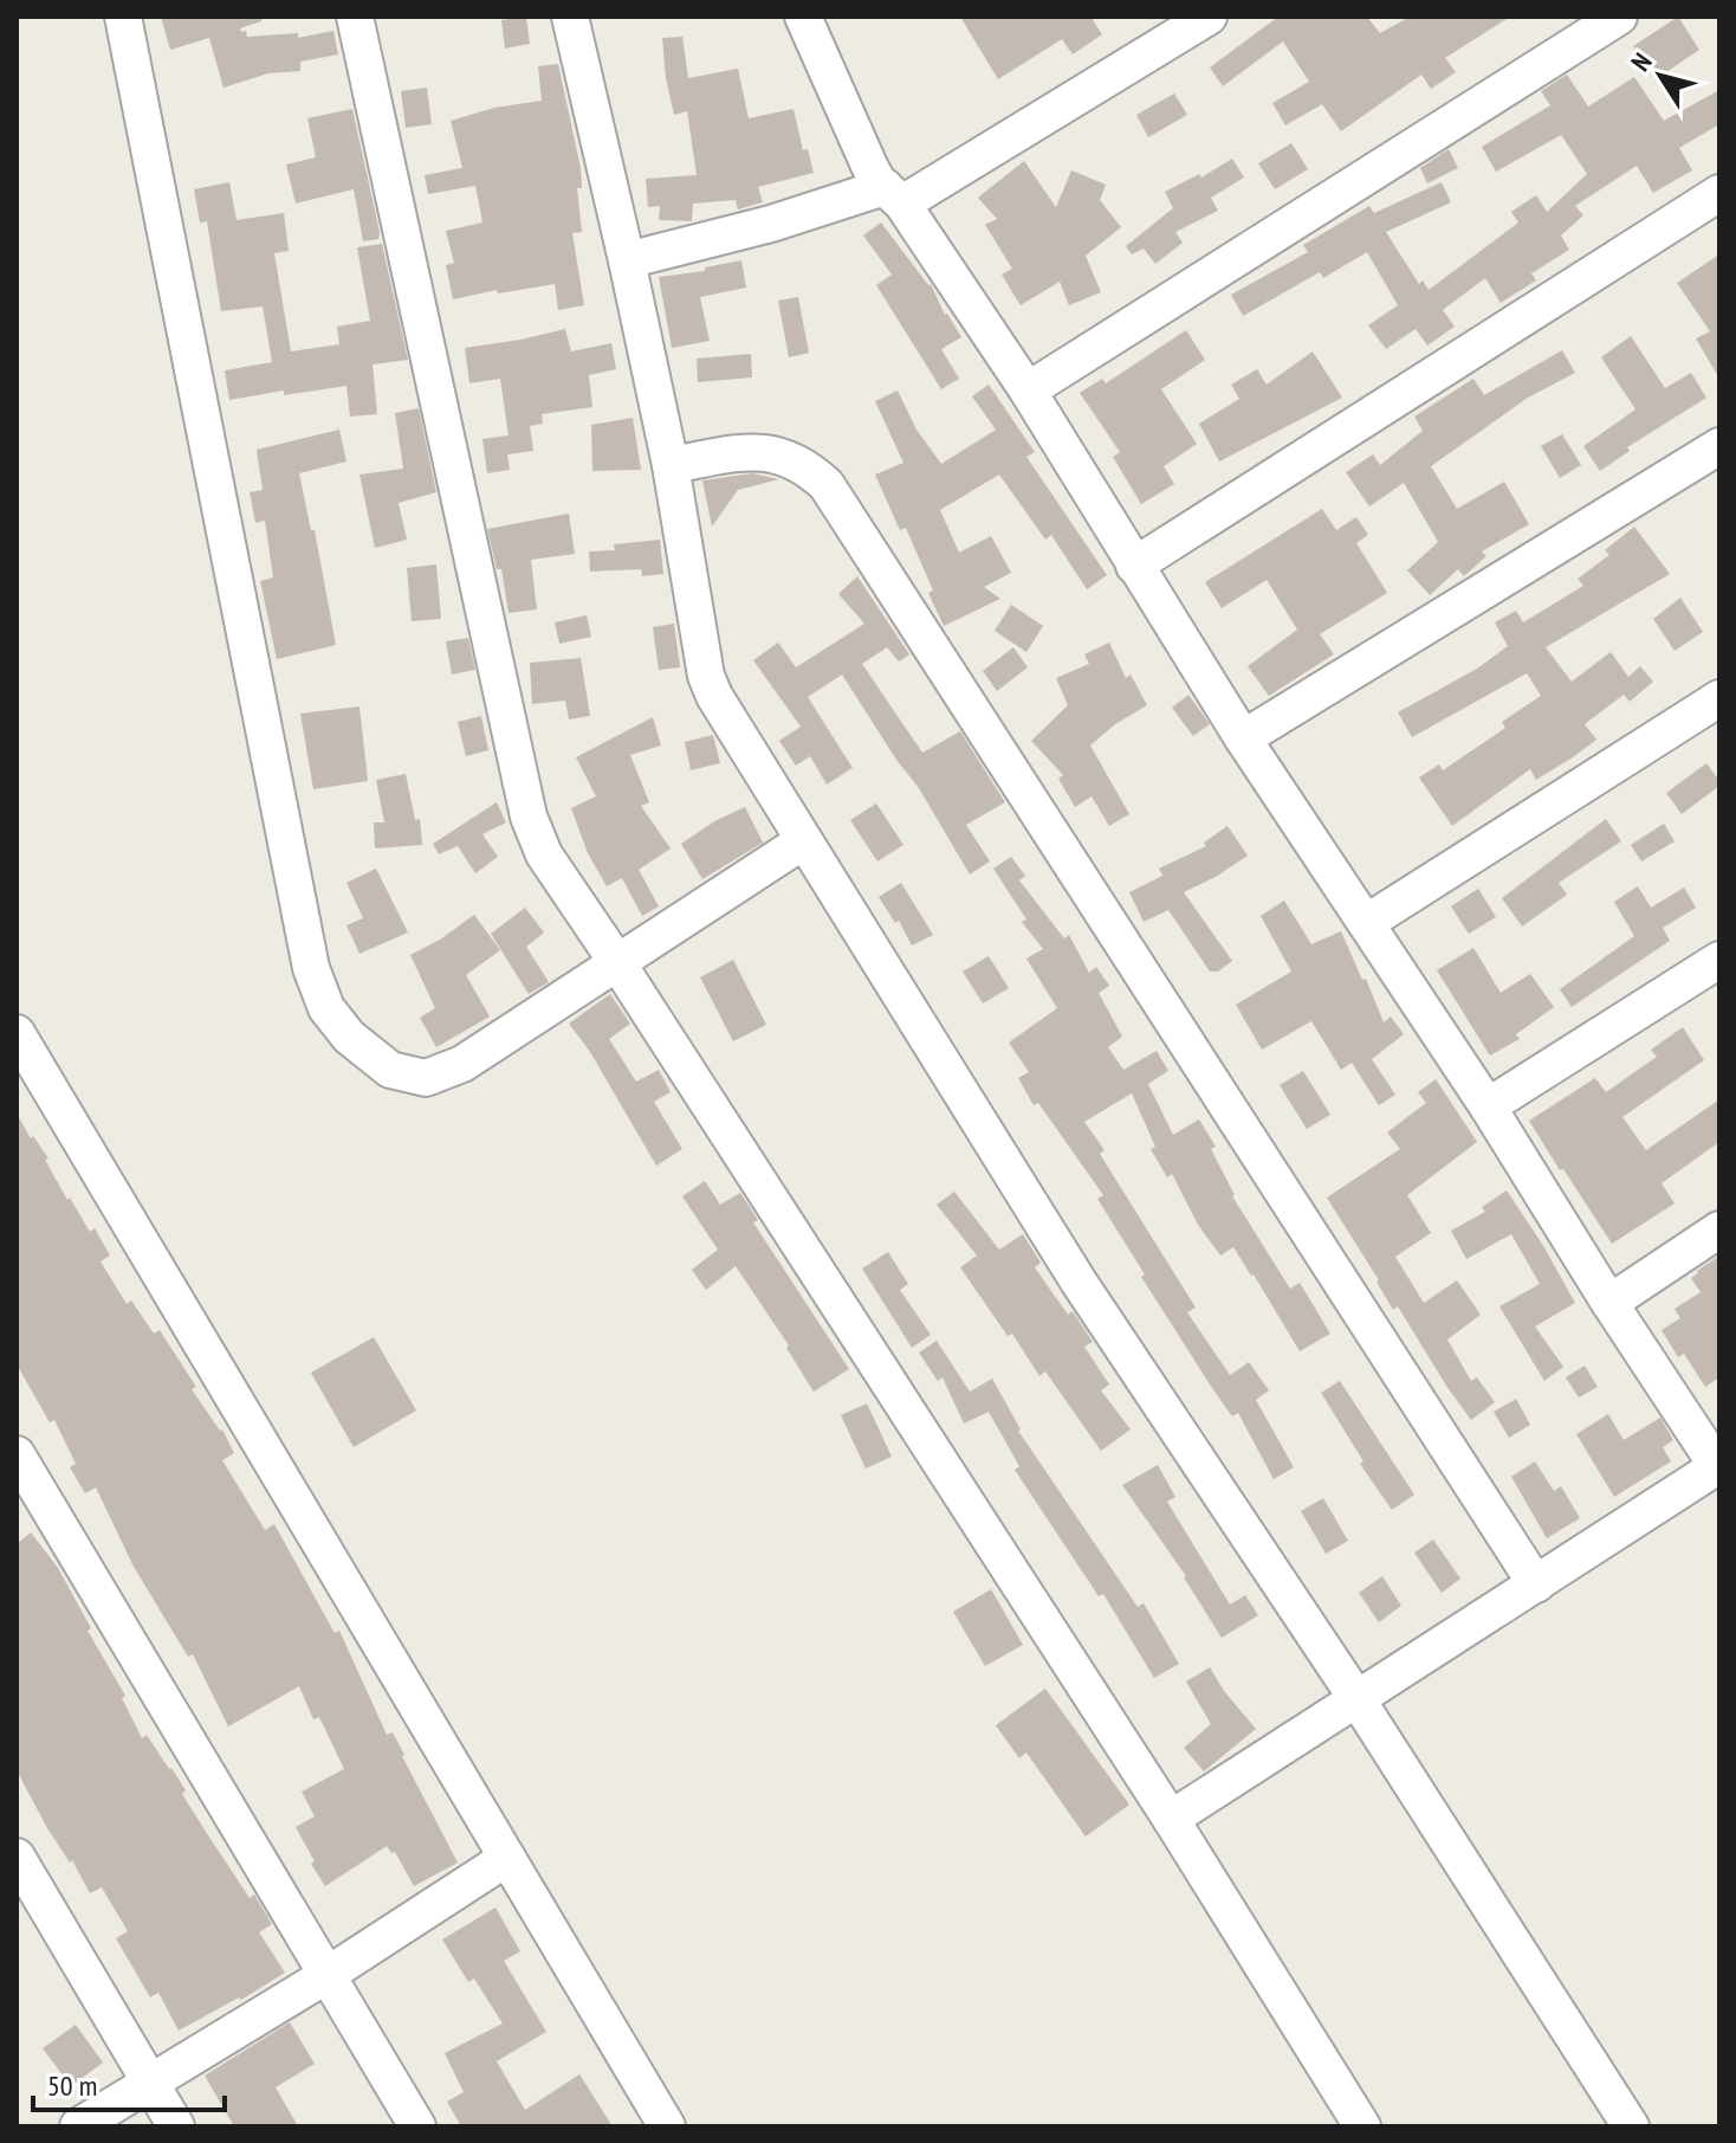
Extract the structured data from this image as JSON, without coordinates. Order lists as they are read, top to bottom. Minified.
{"scale_bar":"50 m","north":"top left"}
